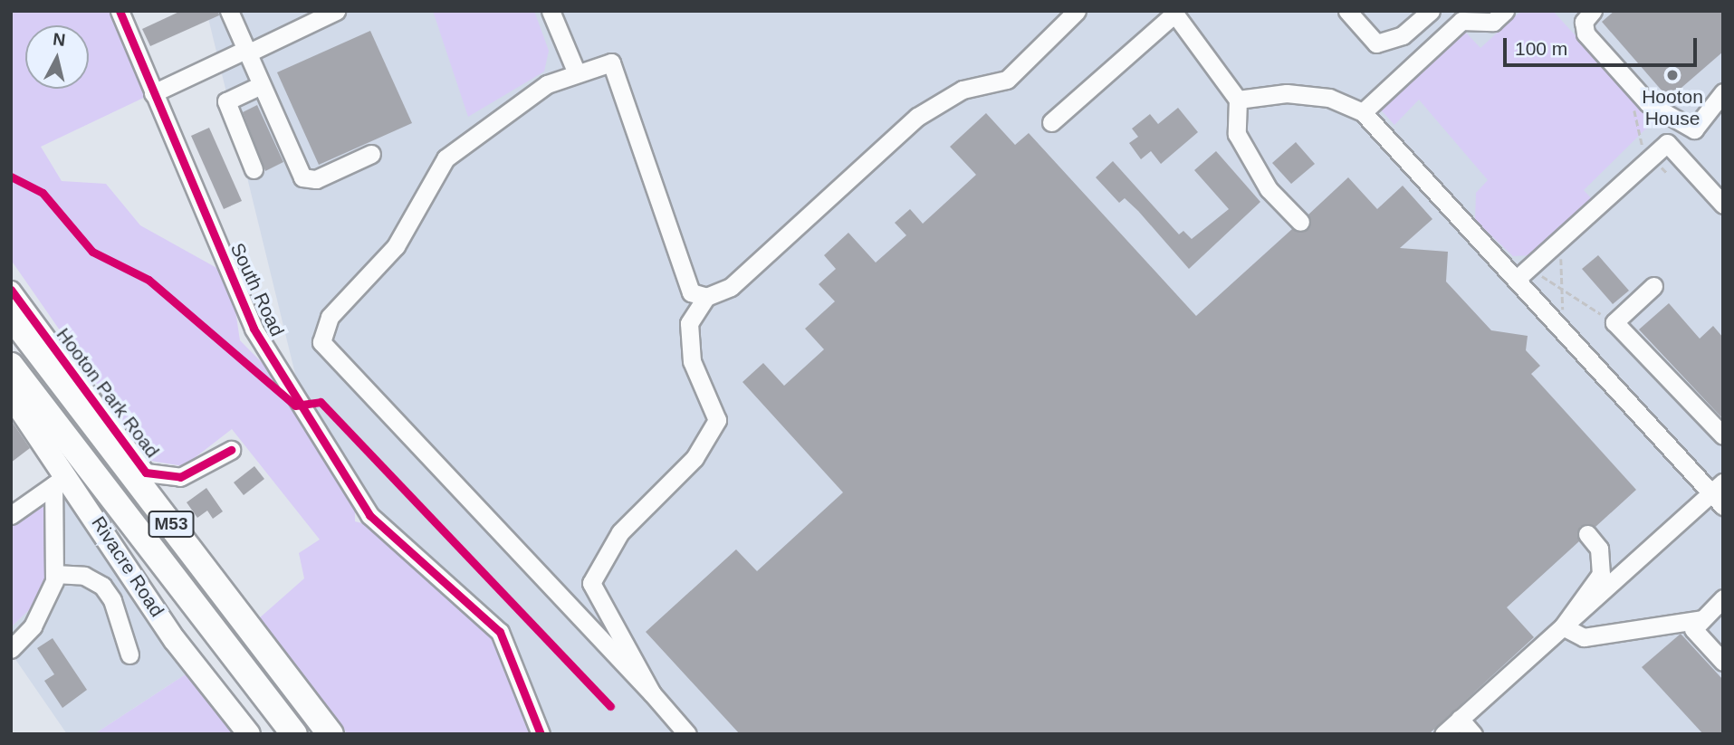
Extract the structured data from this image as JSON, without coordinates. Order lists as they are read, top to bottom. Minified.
{"streets":{"highway":["M53"],"main road":["Rivacre Road"],"street":["South Road","Hooton Park Road"]},"places":["Hooton House"],"scale_bar":"100 m","north":"top"}
